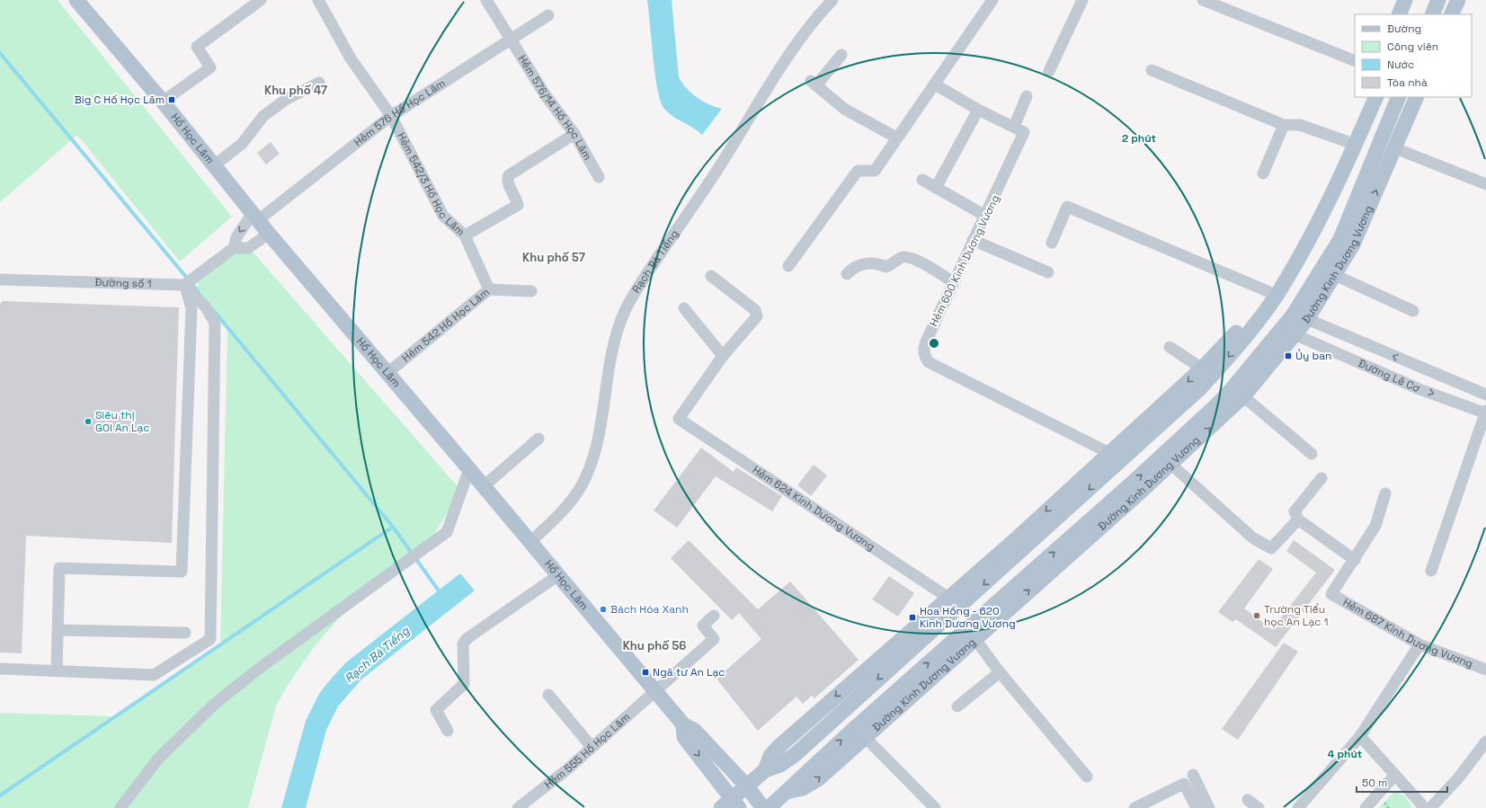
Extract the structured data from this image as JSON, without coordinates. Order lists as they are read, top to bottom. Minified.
{"streets":{"main road":["Hồ Học Lãm","Đường Kinh Dương Vương"],"street":["Hẻm 576/14 Hồ Học Lãm","Hẻm 576 Hồ Học Lãm","Hẻm 542/3 Hồ Học Lãm","Hẻm 600 Kinh Dương Vương","Rạch Bà Tiếng","Đường số 1","Hẻm 542 Hồ Học Lãm","Đường Lê Cơ","Hẻm 624 Kinh Dương Vương","Hẻm 687 Kinh Dương Vương","Hẻm 555 Hồ Học Lãm"]},"crossings":[["Hẻm 576/14 Hồ Học Lãm","Hẻm 576 Hồ Học Lãm"],["Hẻm 576 Hồ Học Lãm","Hồ Học Lãm"],["Hẻm 576 Hồ Học Lãm","Hẻm 542/3 Hồ Học Lãm"],["Hồ Học Lãm","Rạch Bà Tiếng"],["Hồ Học Lãm","Hẻm 542 Hồ Học Lãm"],["Hồ Học Lãm","Hẻm 555 Hồ Học Lãm"],["Hẻm 542/3 Hồ Học Lãm","Hẻm 542 Hồ Học Lãm"],["Đường Kinh Dương Vương","Đường Lê Cơ"]],"districts":["Khu phố 47","Khu phố 57","Khu phố 56"],"water":["Rạch Bà Tiếng"],"places":{"transit":["Big C Hồ Học Lãm","Ủy ban","Hoa Hồng - 620 Kinh Dương Vương","Ngã tư An Lạc"],"other":["Siêu thị GO! An Lạc","Bách Hóa Xanh","Trường Tiểu học An Lạc 1"]},"legend":["Đường","Công viên","Nước","Tòa nhà"],"scale_bar":"50 m","rings":["2 phút","4 phút"]}
